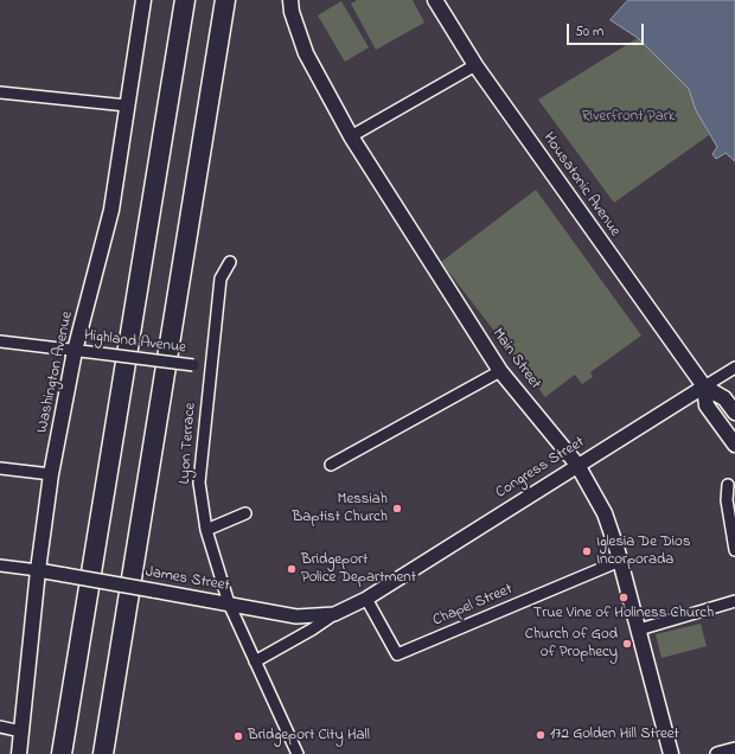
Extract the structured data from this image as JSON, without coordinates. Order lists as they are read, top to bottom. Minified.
{"streets":{"main road":["Housatonic Avenue","Main Street","Washington Avenue"],"street":["Highland Avenue","Lyon Terrace","Congress Street","James Street","Chapel Street"]},"crossings":[["Housatonic Avenue","Congress Street"],["Highland Avenue","Washington Avenue"],["Highland Avenue","Lyon Terrace"],["Main Street","Congress Street"],["Main Street","Chapel Street"],["Washington Avenue","James Street"],["Lyon Terrace","James Street"],["Congress Street","James Street"],["Congress Street","Chapel Street"],["James Street","Chapel Street"]],"parks":["Riverfront Park"],"places":["Messiah Baptist Church","Iglesia De Dios Incorporada","Bridgeport Police Department","True Vine of Holiness Church","Church of God of Prophecy","172 Golden Hill Street","Bridgeport City Hall"],"scale_bar":"50 m"}
